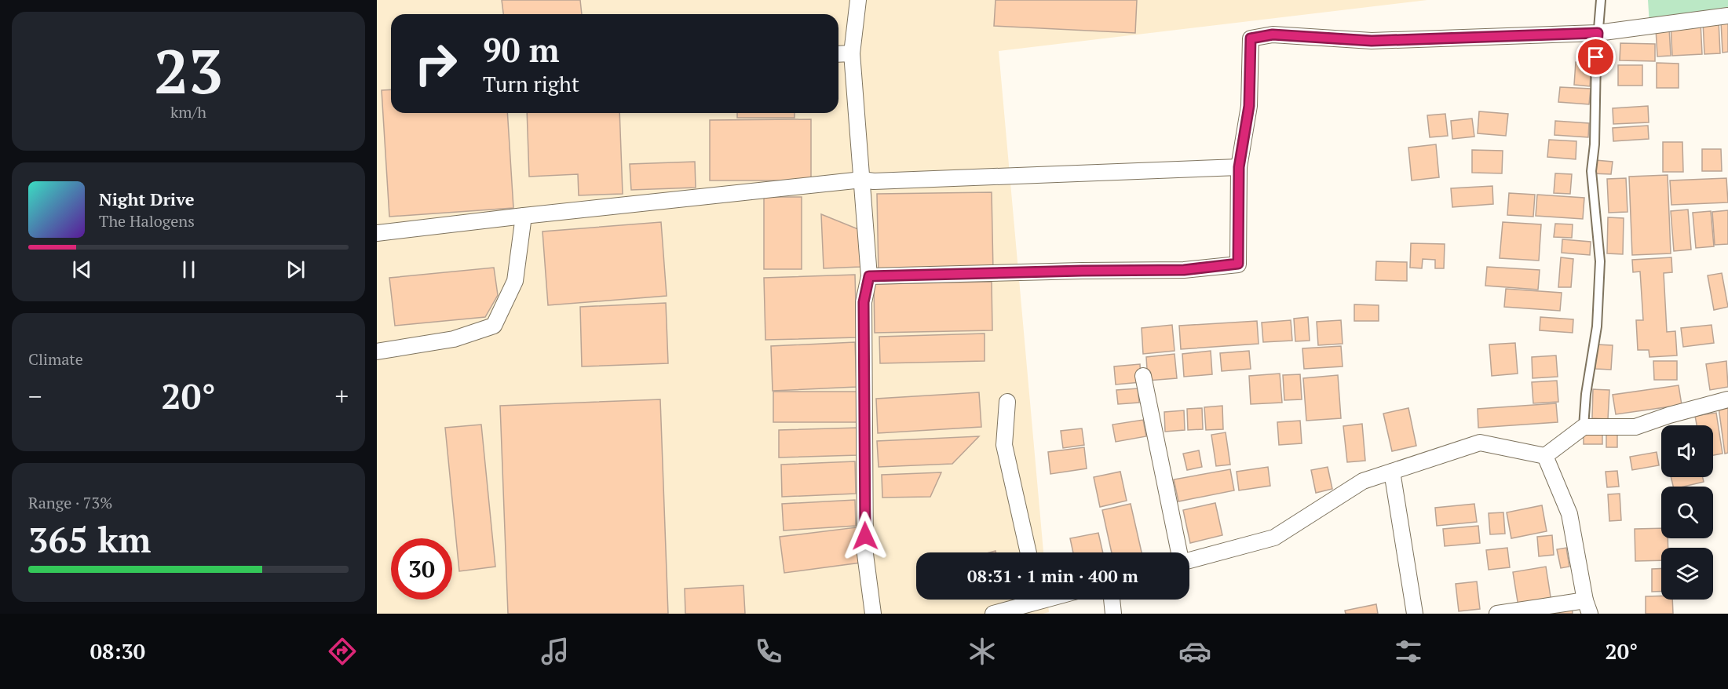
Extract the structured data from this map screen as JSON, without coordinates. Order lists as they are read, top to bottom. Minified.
{"page":{"tile":[["23","km/h"],"Climate",["Range · 73%","365 km"]],"turn":["90 m","Turn right"],"song":["Night Drive","The Halogens"],"heat":["−","20°","+"],"limit":"30","trip":"08:31 · 1 min · 400 m","tabs":["08:30","20°"]}}
